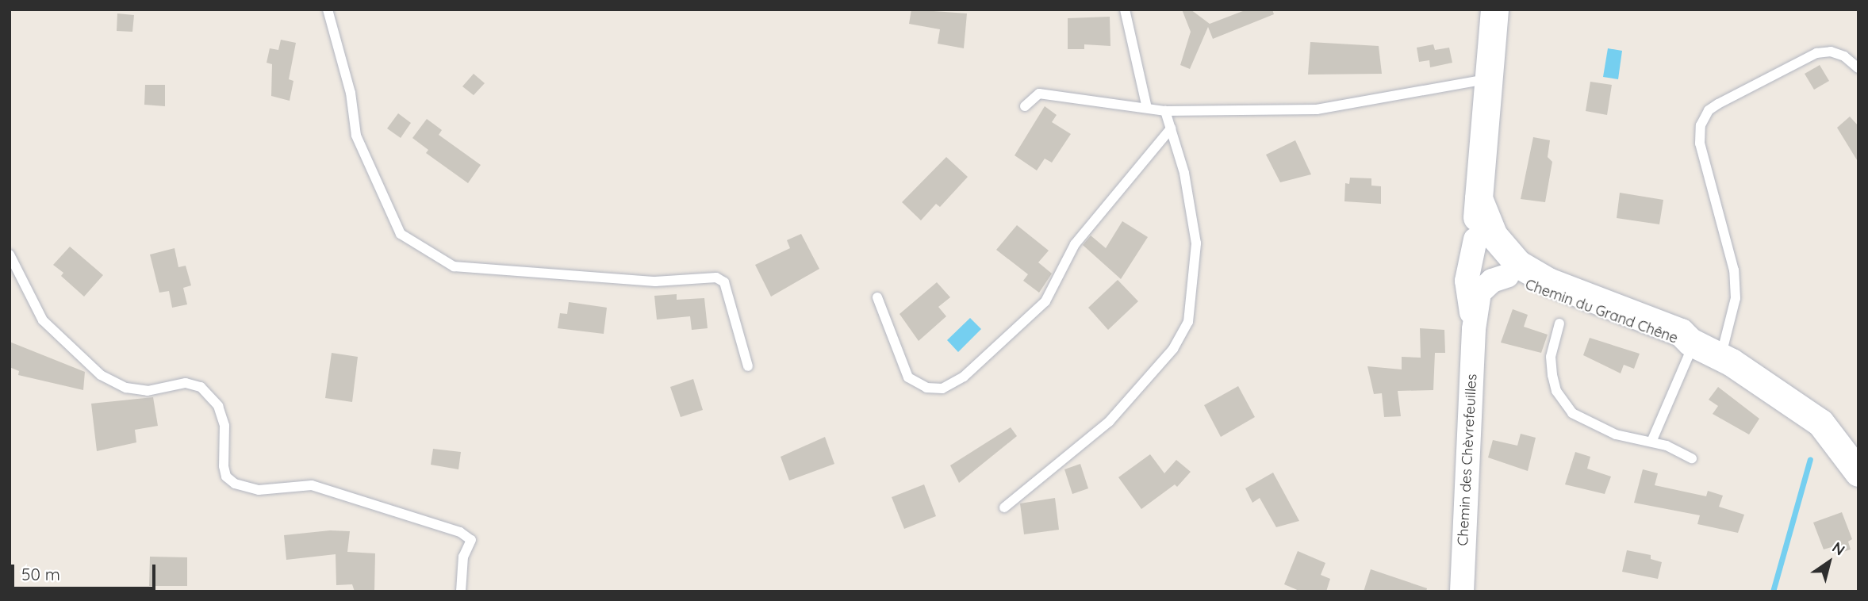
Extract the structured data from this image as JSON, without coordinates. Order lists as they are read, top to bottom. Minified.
{"streets":{"main road":["Chemin du Grand Chêne"],"street":["Chemin des Chèvrefeuilles"]},"crossings":[["Chemin du Grand Chêne","Chemin des Chèvrefeuilles"]],"scale_bar":"50 m","north":"top right"}
